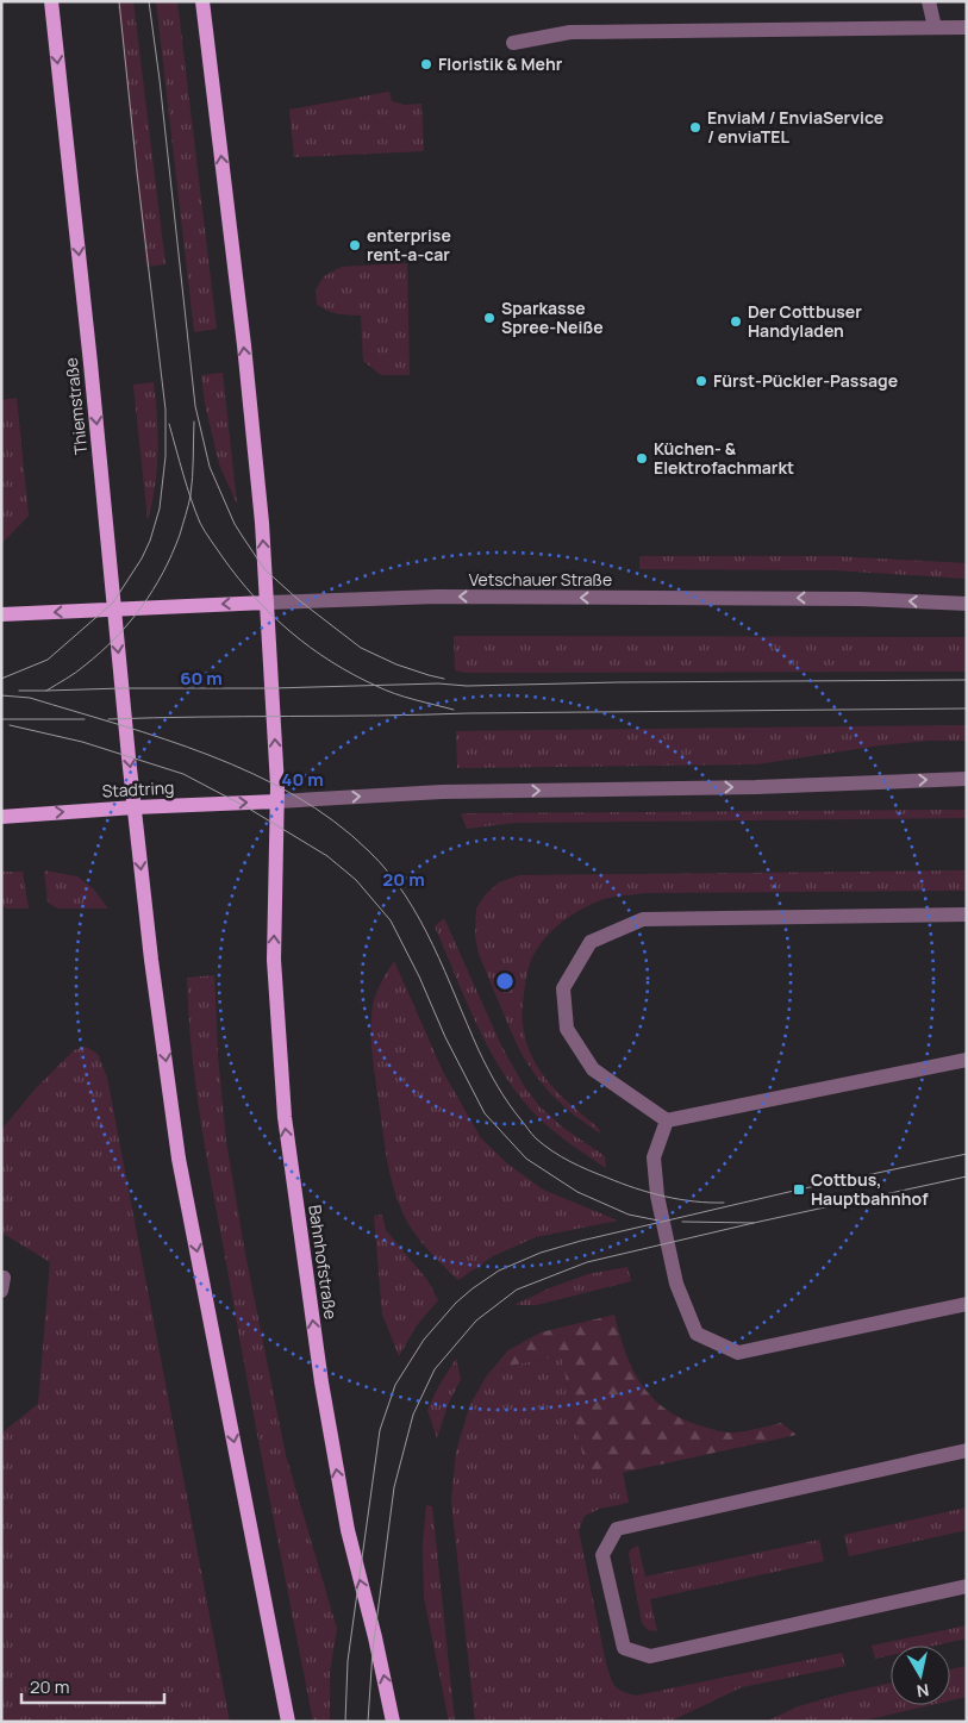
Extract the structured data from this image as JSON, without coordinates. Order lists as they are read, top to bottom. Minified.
{"streets":{"main road":["Thiemstraße","Vetschauer Straße","Stadtring","Bahnhofstraße"]},"crossings":[["Thiemstraße","Vetschauer Straße"],["Thiemstraße","Stadtring"],["Stadtring","Bahnhofstraße"]],"one_way":["Thiemstraße","Vetschauer Straße","Stadtring"],"places":{"other":["Floristik & Mehr","EnviaM / EnviaService / enviaTEL","enterprise rent-a-car","Sparkasse Spree-Neiße","Der Cottbuser Handyladen","Fürst-Pückler-Passage","Küchen- & Elektrofachmarkt"],"transit":["Cottbus, Hauptbahnhof"]},"scale_bar":"20 m","north":"bottom","rings":["60 m","40 m","20 m"]}
